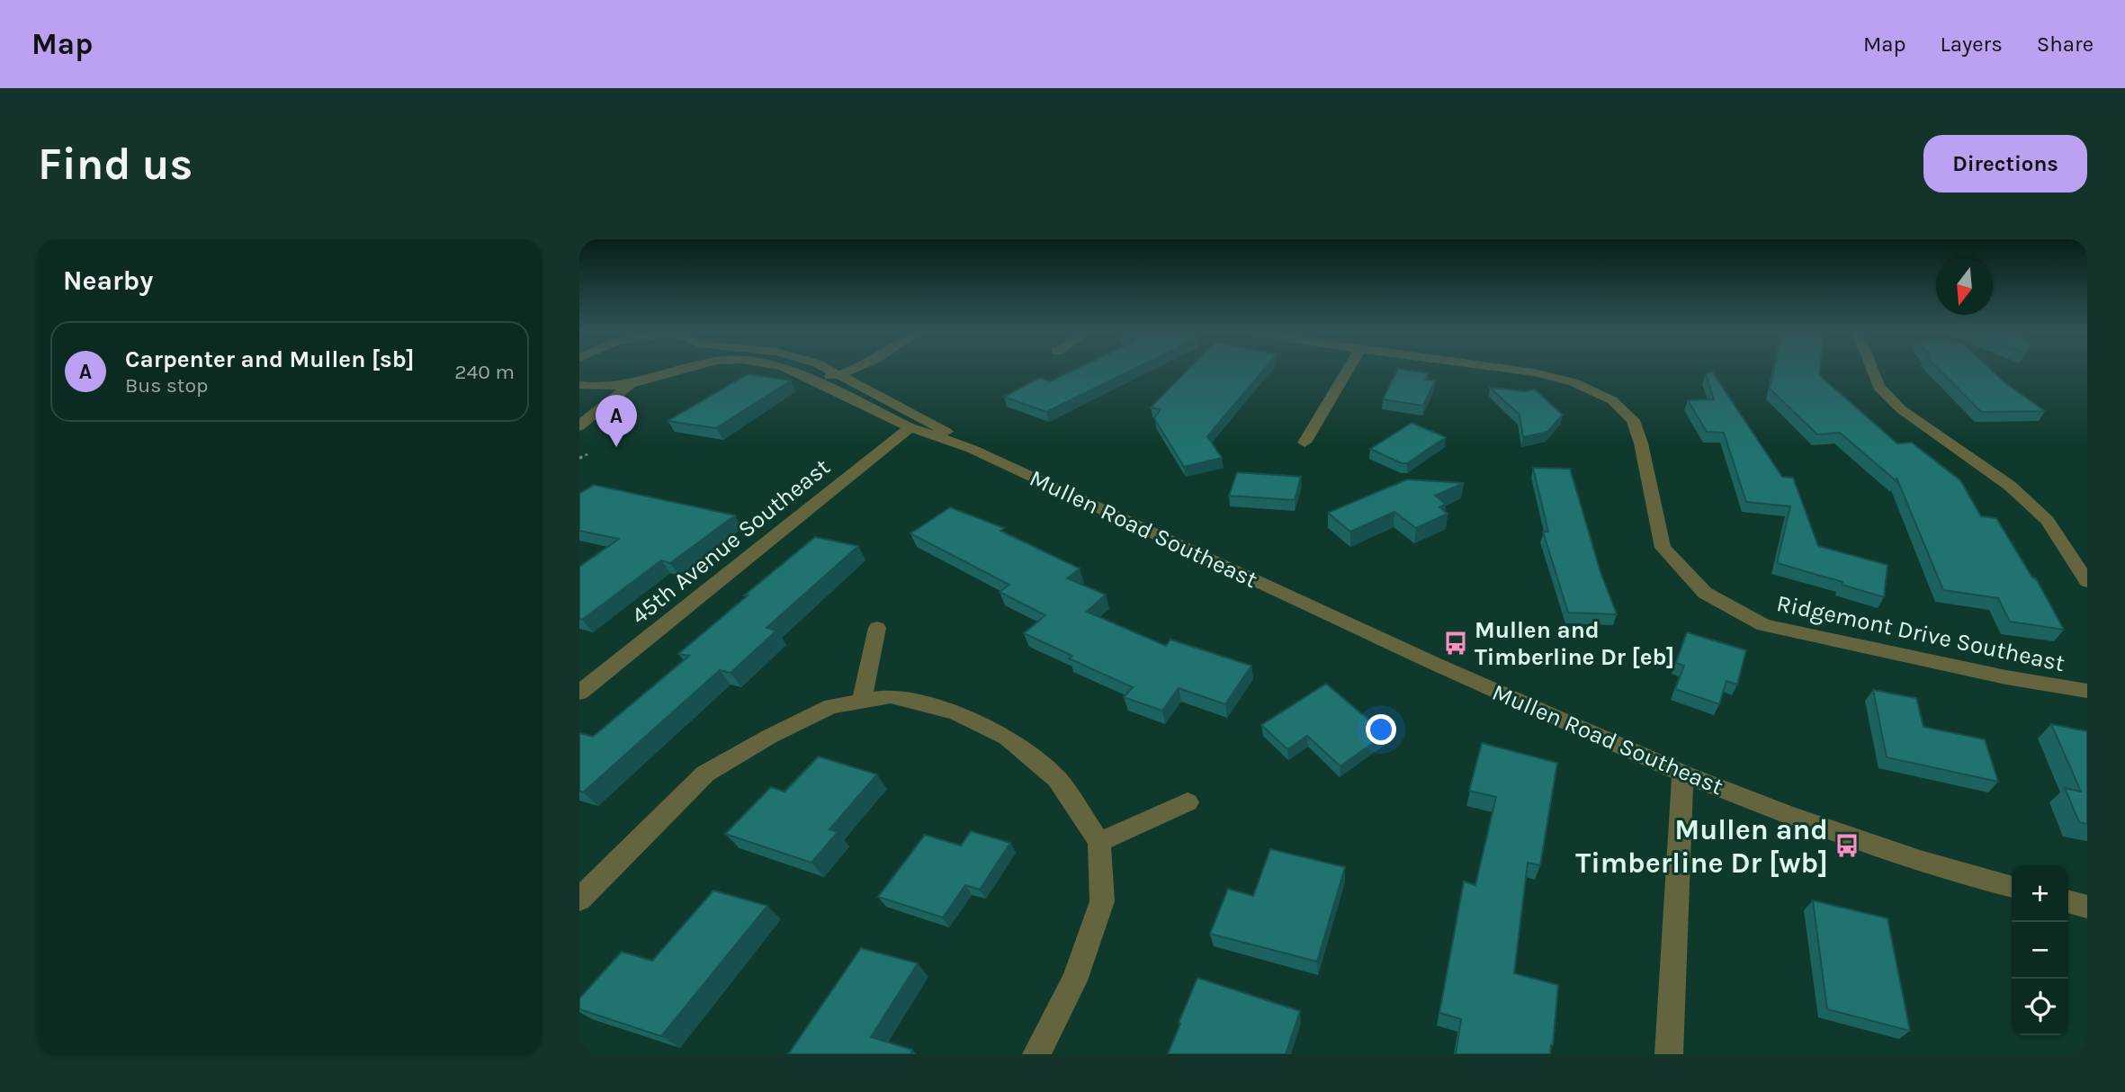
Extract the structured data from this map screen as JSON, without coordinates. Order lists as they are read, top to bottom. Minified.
{"streets":{"street":["Mullen Road Southeast","45th Avenue Southeast","Ridgemont Drive Southeast"]},"crossings":[["Mullen Road Southeast","45th Avenue Southeast"]],"places":{"bus stop":["Mullen and Timberline Dr [eb]","Mullen and Timberline Dr [wb]"]},"north":"bottom","page":{"header":"Map","nav":["Map","Layers","Share"],"buttons":"Directions","title":"Find us","heading":"Nearby","list":[{"mark":"A","name":"Carpenter and Mullen [sb]","note":"Bus stop","value":"240 m"}],"pins":"A","map_buttons":["+","−"]}}
